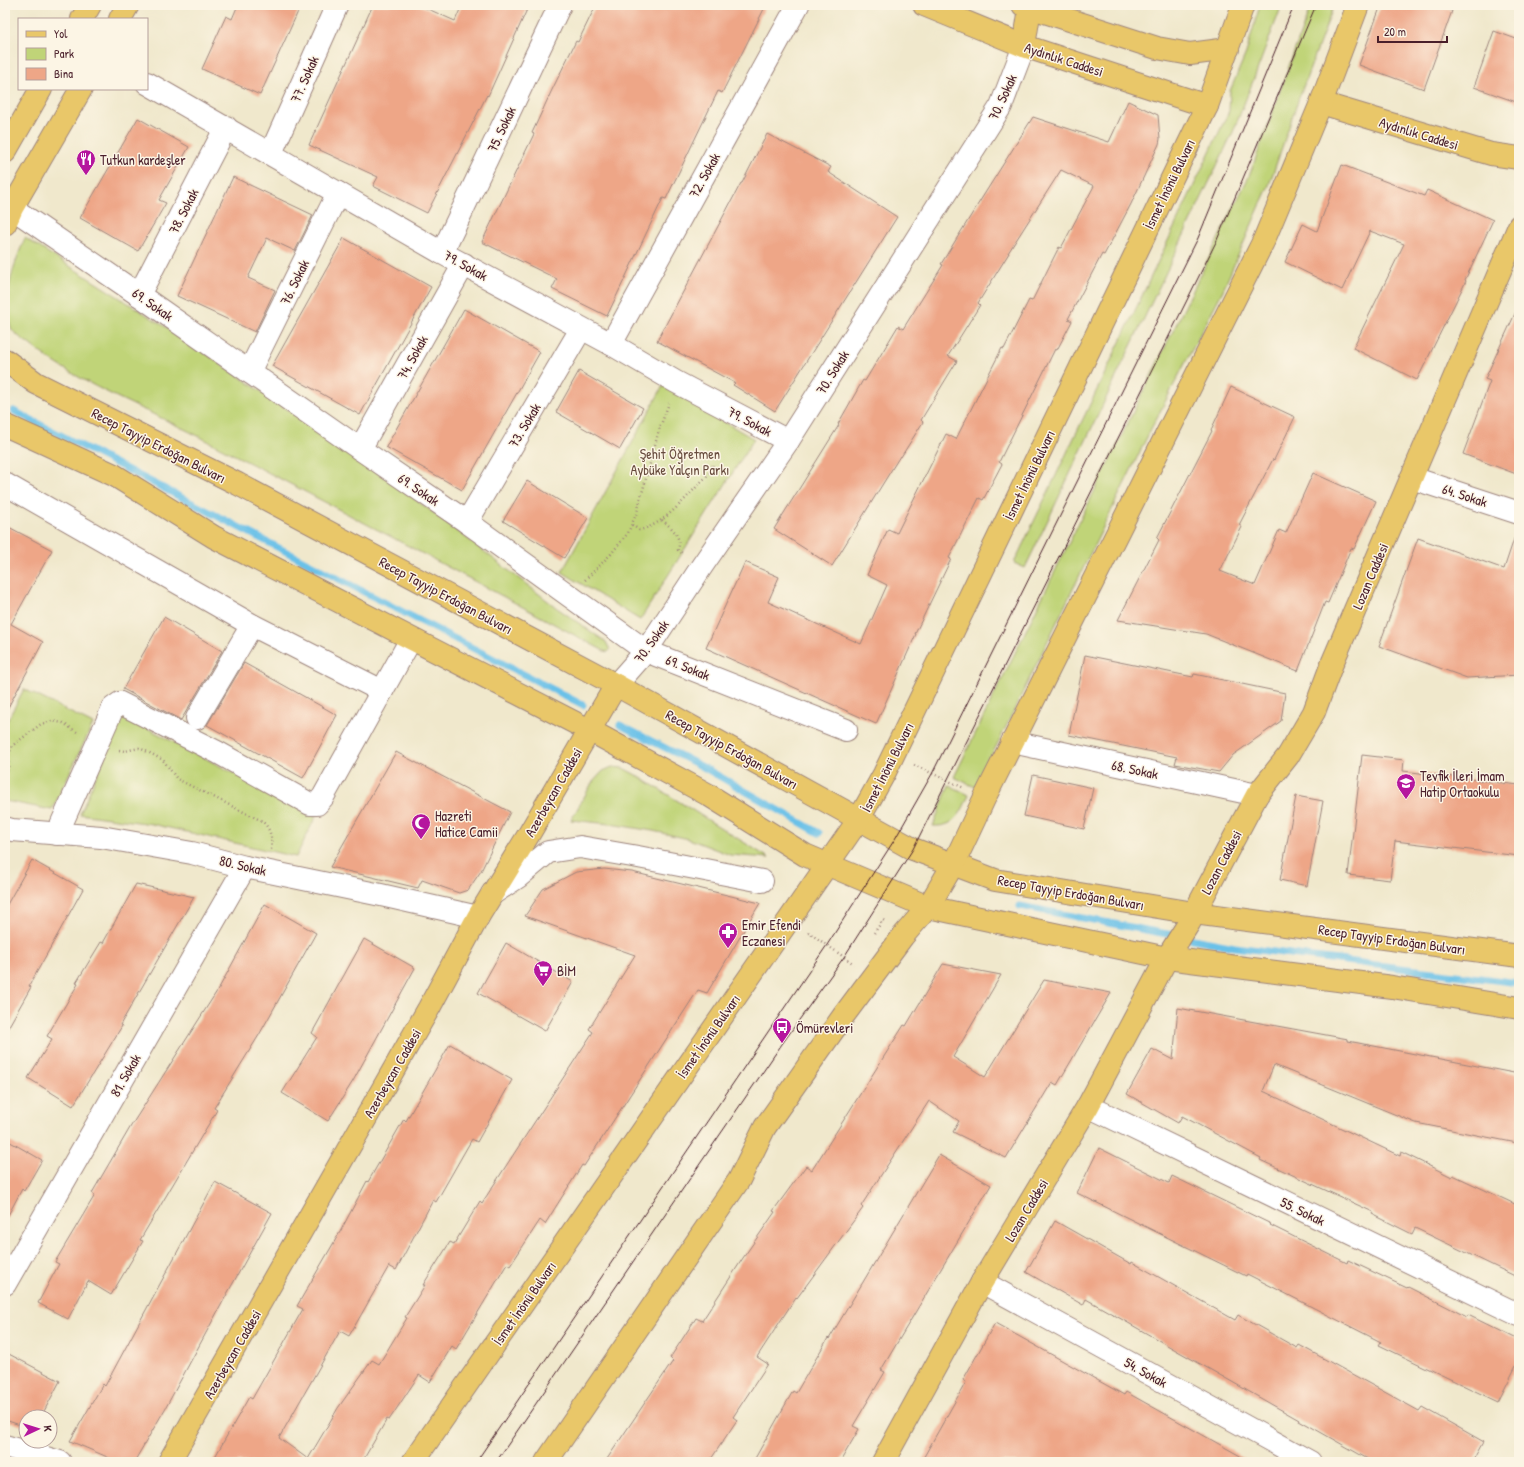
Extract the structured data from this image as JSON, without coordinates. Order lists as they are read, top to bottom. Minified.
{"streets":{"main road":["Aydınlık Caddesi","İsmet İnönü Bulvarı","Recep Tayyip Erdoğan Bulvarı","Lozan Caddesi","Azerbeycan Caddesi"],"street":["77. Sokak","70. Sokak","75. Sokak","72. Sokak","78. Sokak","79. Sokak","76. Sokak","69. Sokak","74. Sokak","73. Sokak","64. Sokak","68. Sokak","80. Sokak","81. Sokak","55. Sokak","54. Sokak"]},"crossings":[["Aydınlık Caddesi","70. Sokak"],["Aydınlık Caddesi","İsmet İnönü Bulvarı"],["77. Sokak","79. Sokak"],["70. Sokak","79. Sokak"],["70. Sokak","69. Sokak"],["70. Sokak","Recep Tayyip Erdoğan Bulvarı"],["70. Sokak","Azerbeycan Caddesi"],["75. Sokak","79. Sokak"],["72. Sokak","79. Sokak"],["İsmet İnönü Bulvarı","Recep Tayyip Erdoğan Bulvarı"],["78. Sokak","79. Sokak"],["78. Sokak","69. Sokak"],["79. Sokak","76. Sokak"],["79. Sokak","74. Sokak"],["79. Sokak","73. Sokak"],["76. Sokak","69. Sokak"],["69. Sokak","74. Sokak"],["69. Sokak","73. Sokak"],["Recep Tayyip Erdoğan Bulvarı","Lozan Caddesi"],["Recep Tayyip Erdoğan Bulvarı","Azerbeycan Caddesi"],["64. Sokak","Lozan Caddesi"],["Lozan Caddesi","68. Sokak"],["Lozan Caddesi","55. Sokak"],["Lozan Caddesi","54. Sokak"],["Azerbeycan Caddesi","80. Sokak"],["80. Sokak","81. Sokak"]],"parks":["Şehit Öğretmen Aybüke Yalçın Parkı"],"places":{"restaurant":["Tutkun kardeşler"],"school or university":["Tevfik İleri İmam Hatip Ortaokulu"],"mosque":["Hazreti Hatice Camii"],"pharmacy":["Emir Efendi Eczanesi"],"supermarket":["BİM"],"bus stop":["Ömürevleri"]},"legend":["Yol","Park","Bina"],"scale_bar":"20 m","north":"right"}
